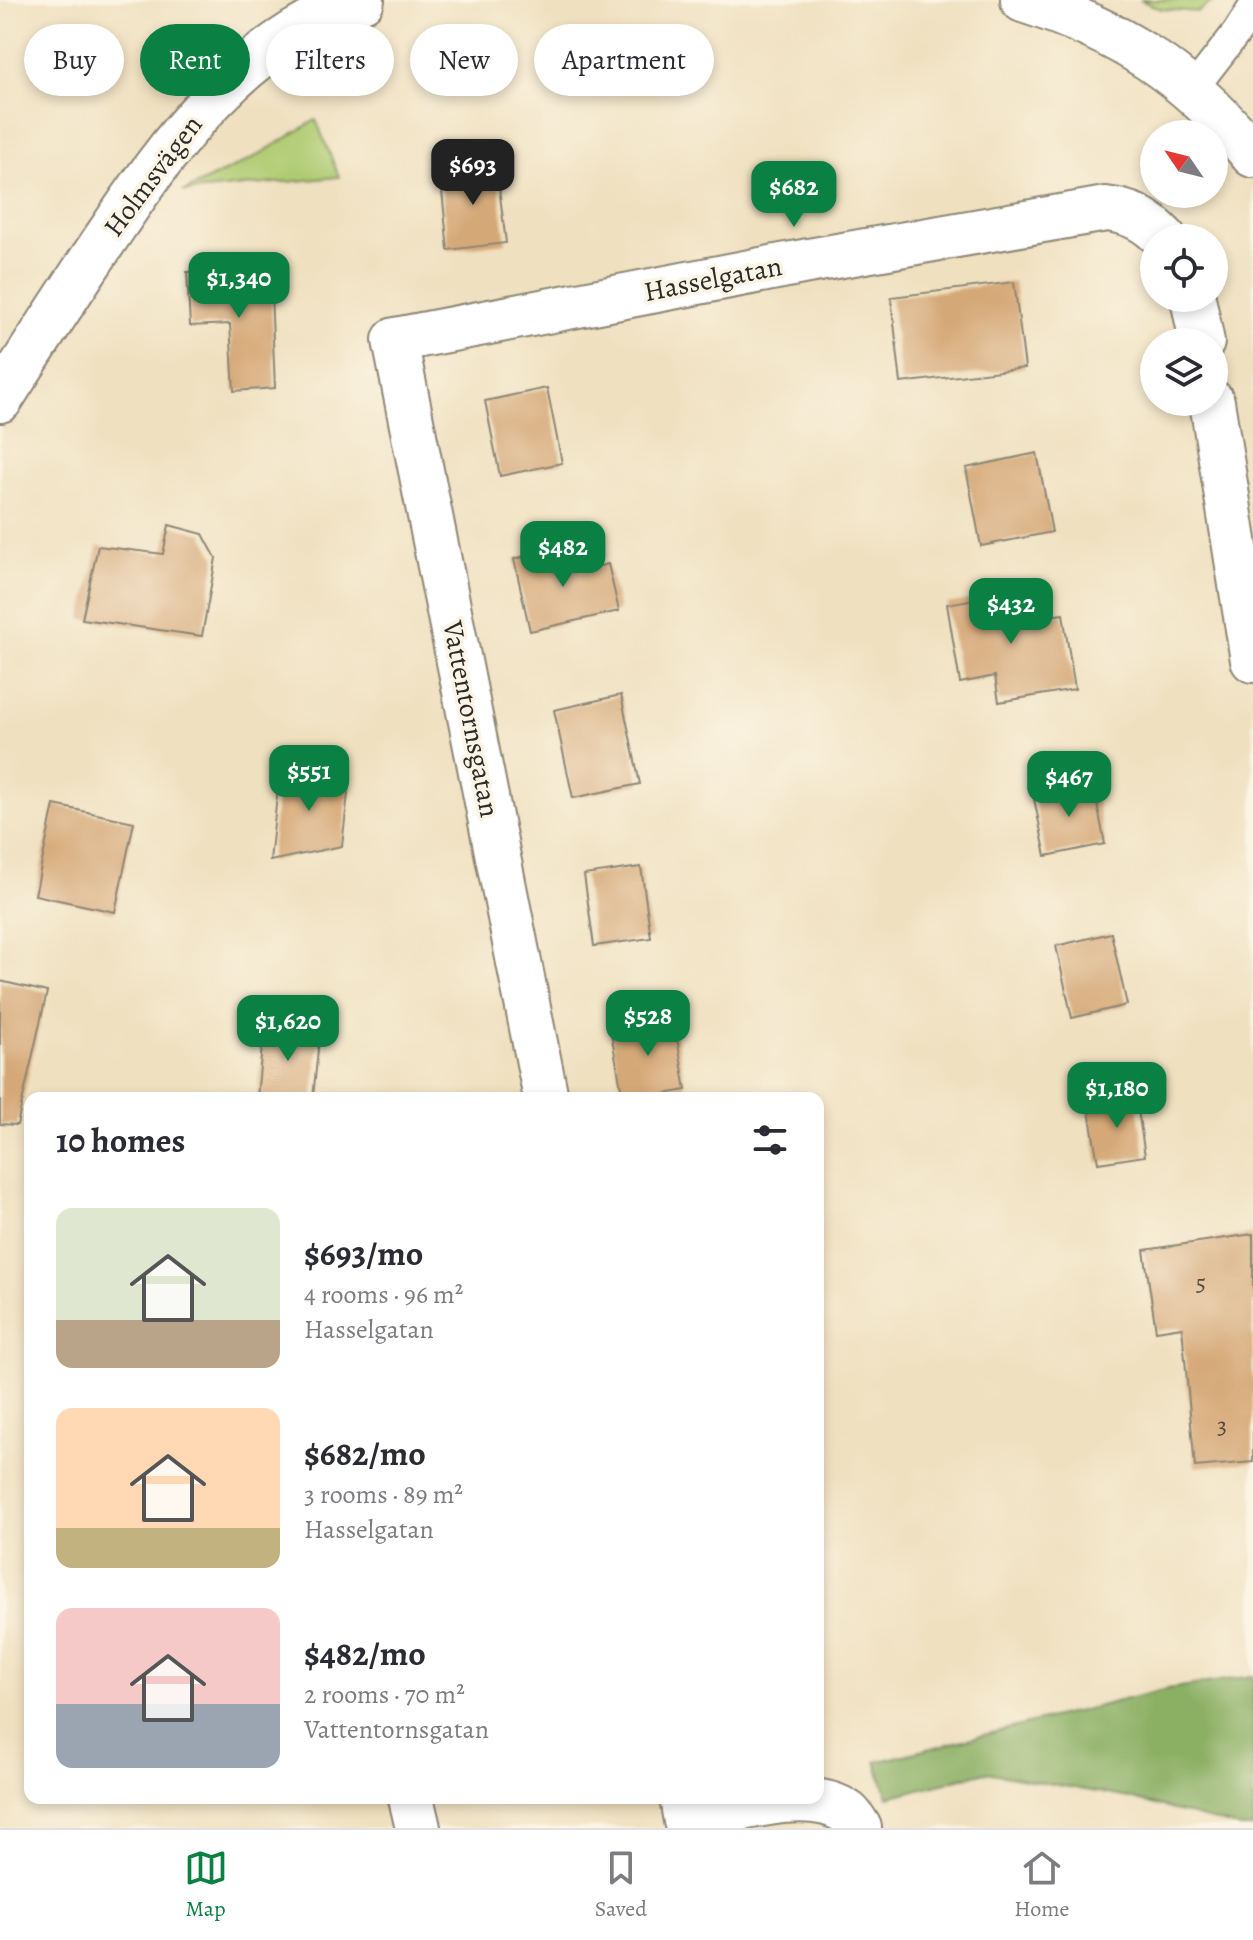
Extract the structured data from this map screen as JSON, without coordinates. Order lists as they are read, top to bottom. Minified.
{"streets":{"street":["Holmsvägen","Hasselgatan","Vattentornsgatan"]},"crossings":[["Hasselgatan","Vattentornsgatan"]],"house_numbers":["5","3"],"north":"top left","page":{"chip":["Buy","Rent","Filters","New","Apartment"],"price":["$693","$682","$1,340","$482","$432","$551","$467","$528","$1,620","$1,180"],"heading":"10 homes","list":[{"name":"$693/mo","note":"4 rooms · 96 m² · Hasselgatan"},{"name":"$682/mo","note":"3 rooms · 89 m² · Hasselgatan"},{"name":"$482/mo","note":"2 rooms · 70 m² · Vattentornsgatan"}],"tabs":["Map","Saved","Home"]}}
